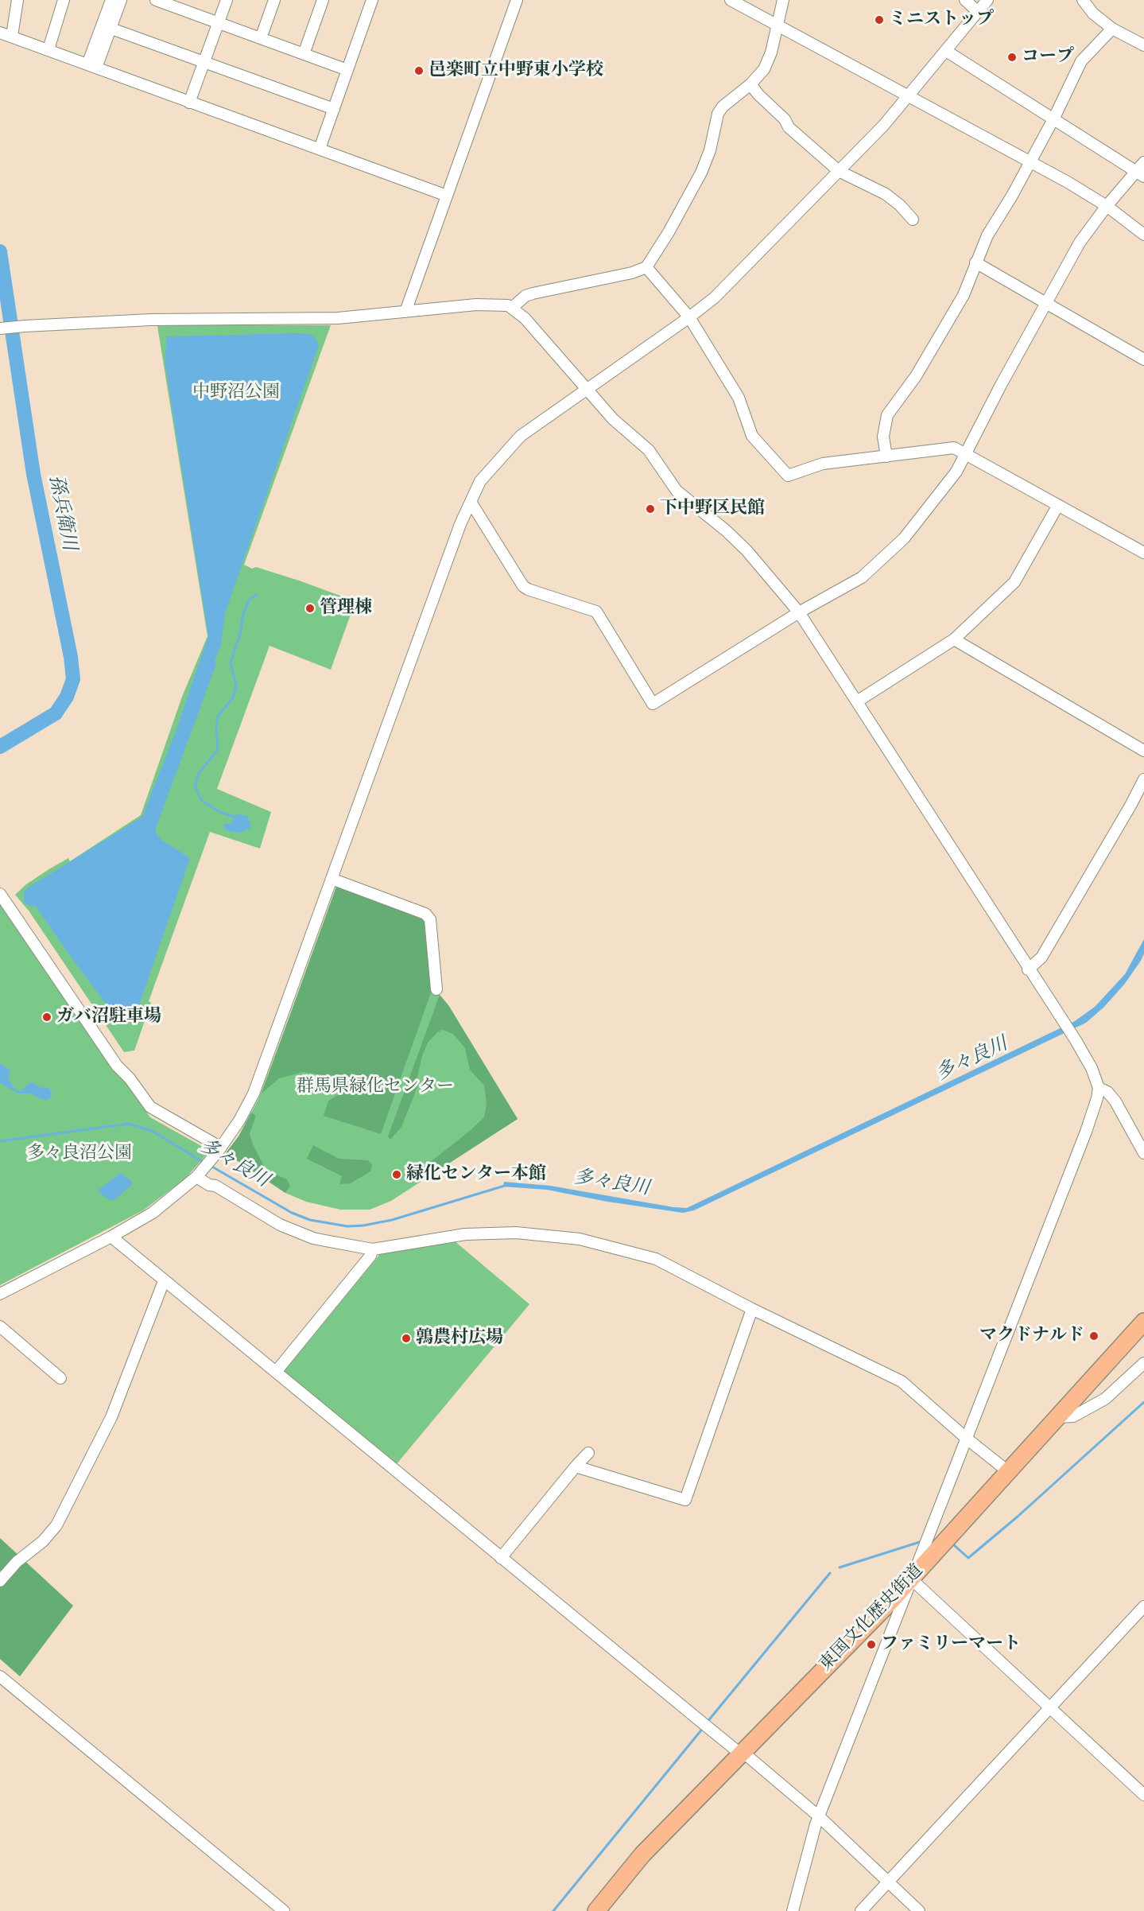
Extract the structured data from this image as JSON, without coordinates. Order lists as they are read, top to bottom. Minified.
{"streets":{"highway":["東国文化歴史街道"]},"water":["孫兵衛川","多々良川"],"parks":["中野沼公園","群馬県緑化センター","多々良沼公園"],"places":["ミニストップ","コープ","邑楽町立中野東小学校","下中野区民館","管理棟","ガバ沼駐車場","緑化センター本館","マクドナルド","鶉農村広場","ファミリーマート"]}
